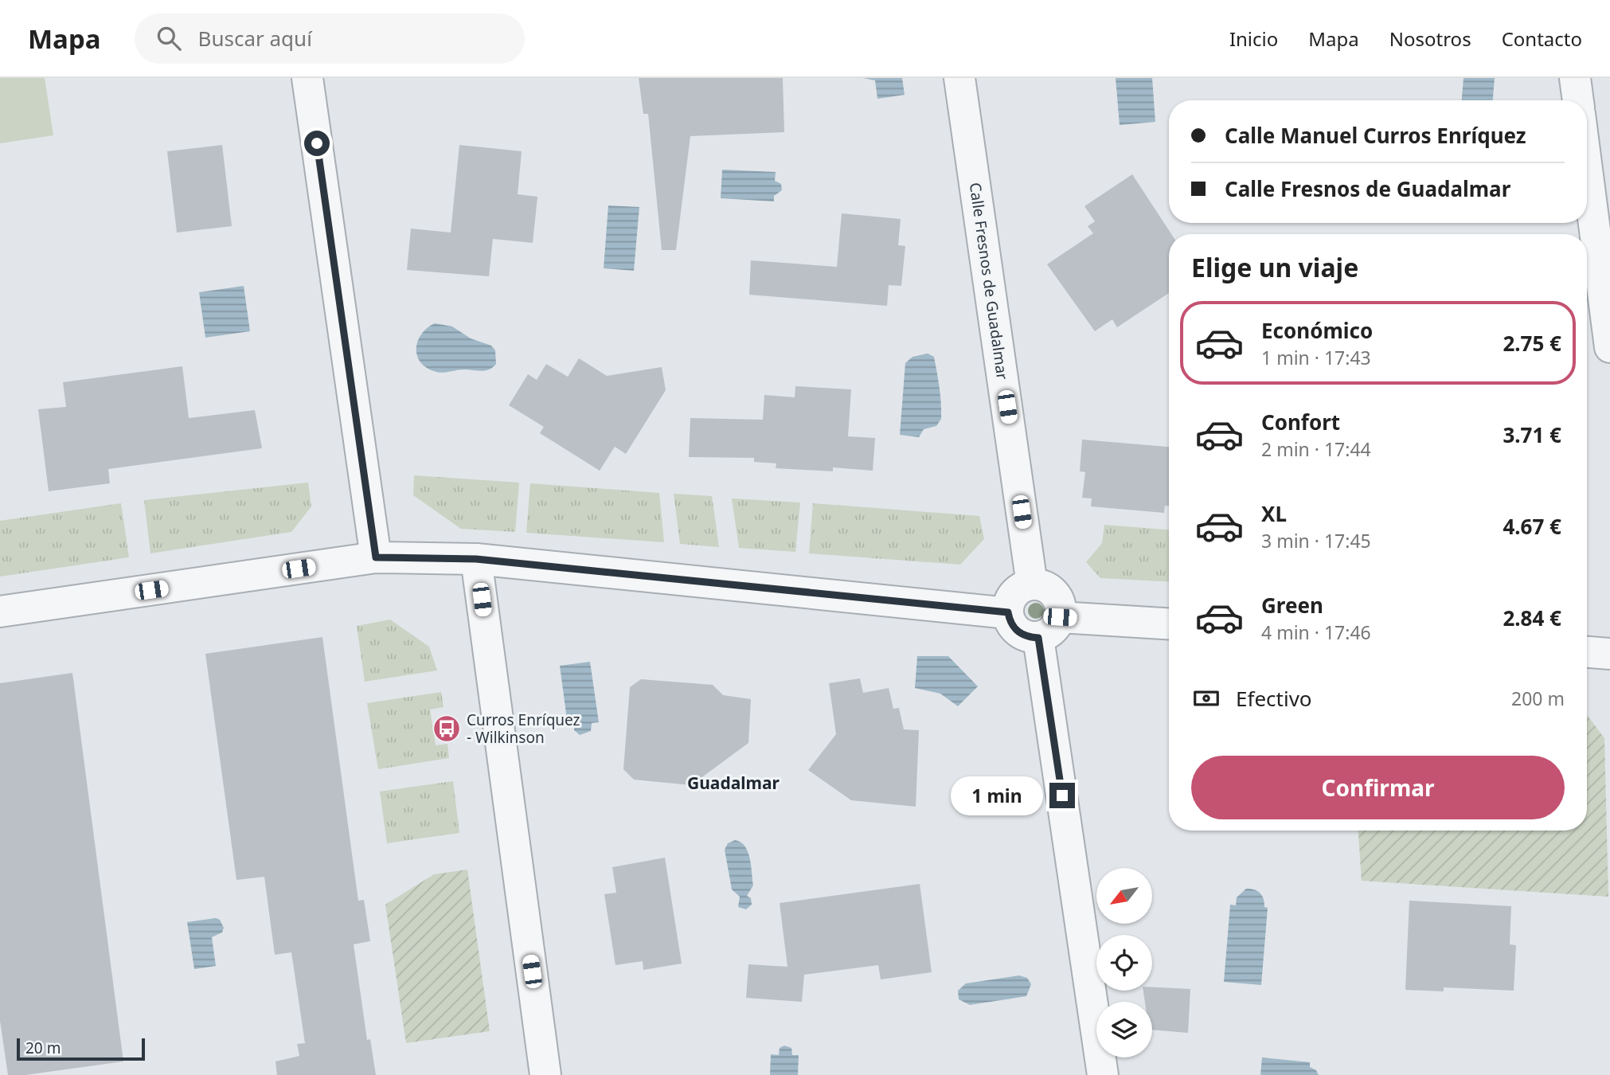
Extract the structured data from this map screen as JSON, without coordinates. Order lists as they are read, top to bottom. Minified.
{"streets":{"street":["Calle Fresnos de Guadalmar"]},"districts":["Guadalmar"],"places":{"bus stop":["Curros Enríquez - Wilkinson"]},"scale_bar":"20 m","north":"bottom left","page":{"header":"Mapa","search":"Buscar aquí","nav":["Inicio","Mapa","Nosotros","Contacto"],"banner":["Calle Manuel Curros Enríquez","Calle Fresnos de Guadalmar"],"heading":"Elige un viaje","list":[{"name":"Económico","note":"1 min · 17:43","value":"2.75 €"},{"name":"Confort","note":"2 min · 17:44","value":"3.71 €"},{"name":"XL","note":"3 min · 17:45","value":"4.67 €"},{"name":"Green","note":"4 min · 17:46","value":"2.84 €"}],"pay":["Efectivo","200 m"],"buttons":"Confirmar","bubble":"1 min","scale":"20 m"}}
